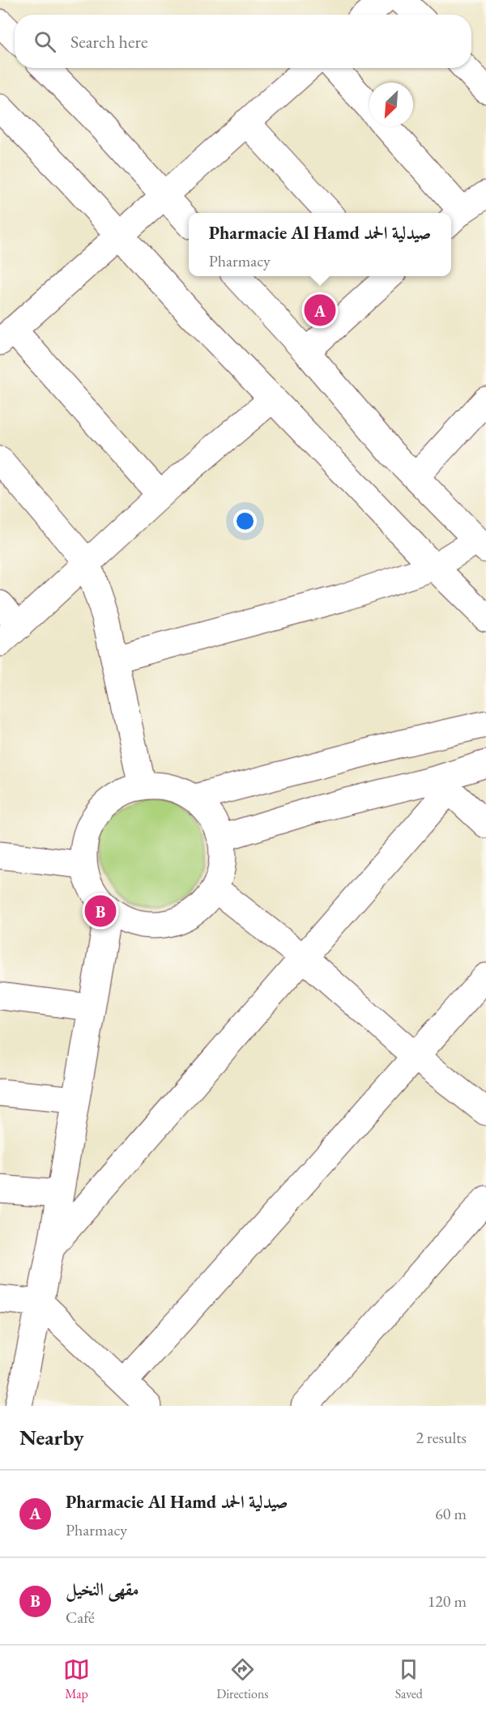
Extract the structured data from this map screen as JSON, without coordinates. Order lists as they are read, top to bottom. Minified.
{"north":"bottom left","page":{"search":"Search here","popup":["Pharmacie Al Hamd صيدلية الحمد","Pharmacy"],"pins":["A","B"],"heading":["Nearby","2 results"],"list":[{"mark":"A","name":"Pharmacie Al Hamd صيدلية الحمد","note":"Pharmacy","value":"60 m"},{"mark":"B","name":"مقهى النخيل","note":"Café","value":"120 m"}],"nav":["Map","Directions","Saved"]}}
